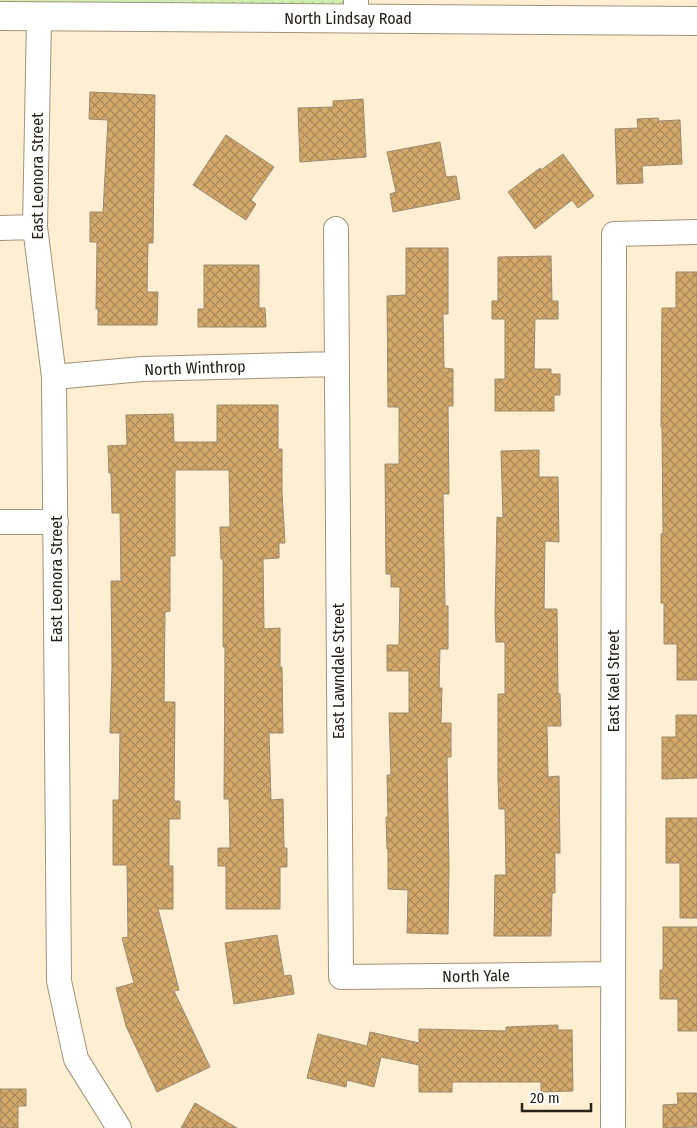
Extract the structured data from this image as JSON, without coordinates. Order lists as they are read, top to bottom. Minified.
{"streets":{"main road":["North Lindsay Road"],"street":["East Leonora Street","North Winthrop","East Lawndale Street","East Kael Street","North Yale"]},"crossings":[["North Lindsay Road","East Leonora Street"],["East Leonora Street","North Winthrop"],["North Winthrop","East Lawndale Street"],["East Lawndale Street","North Yale"],["East Kael Street","North Yale"]],"scale_bar":"20 m"}
